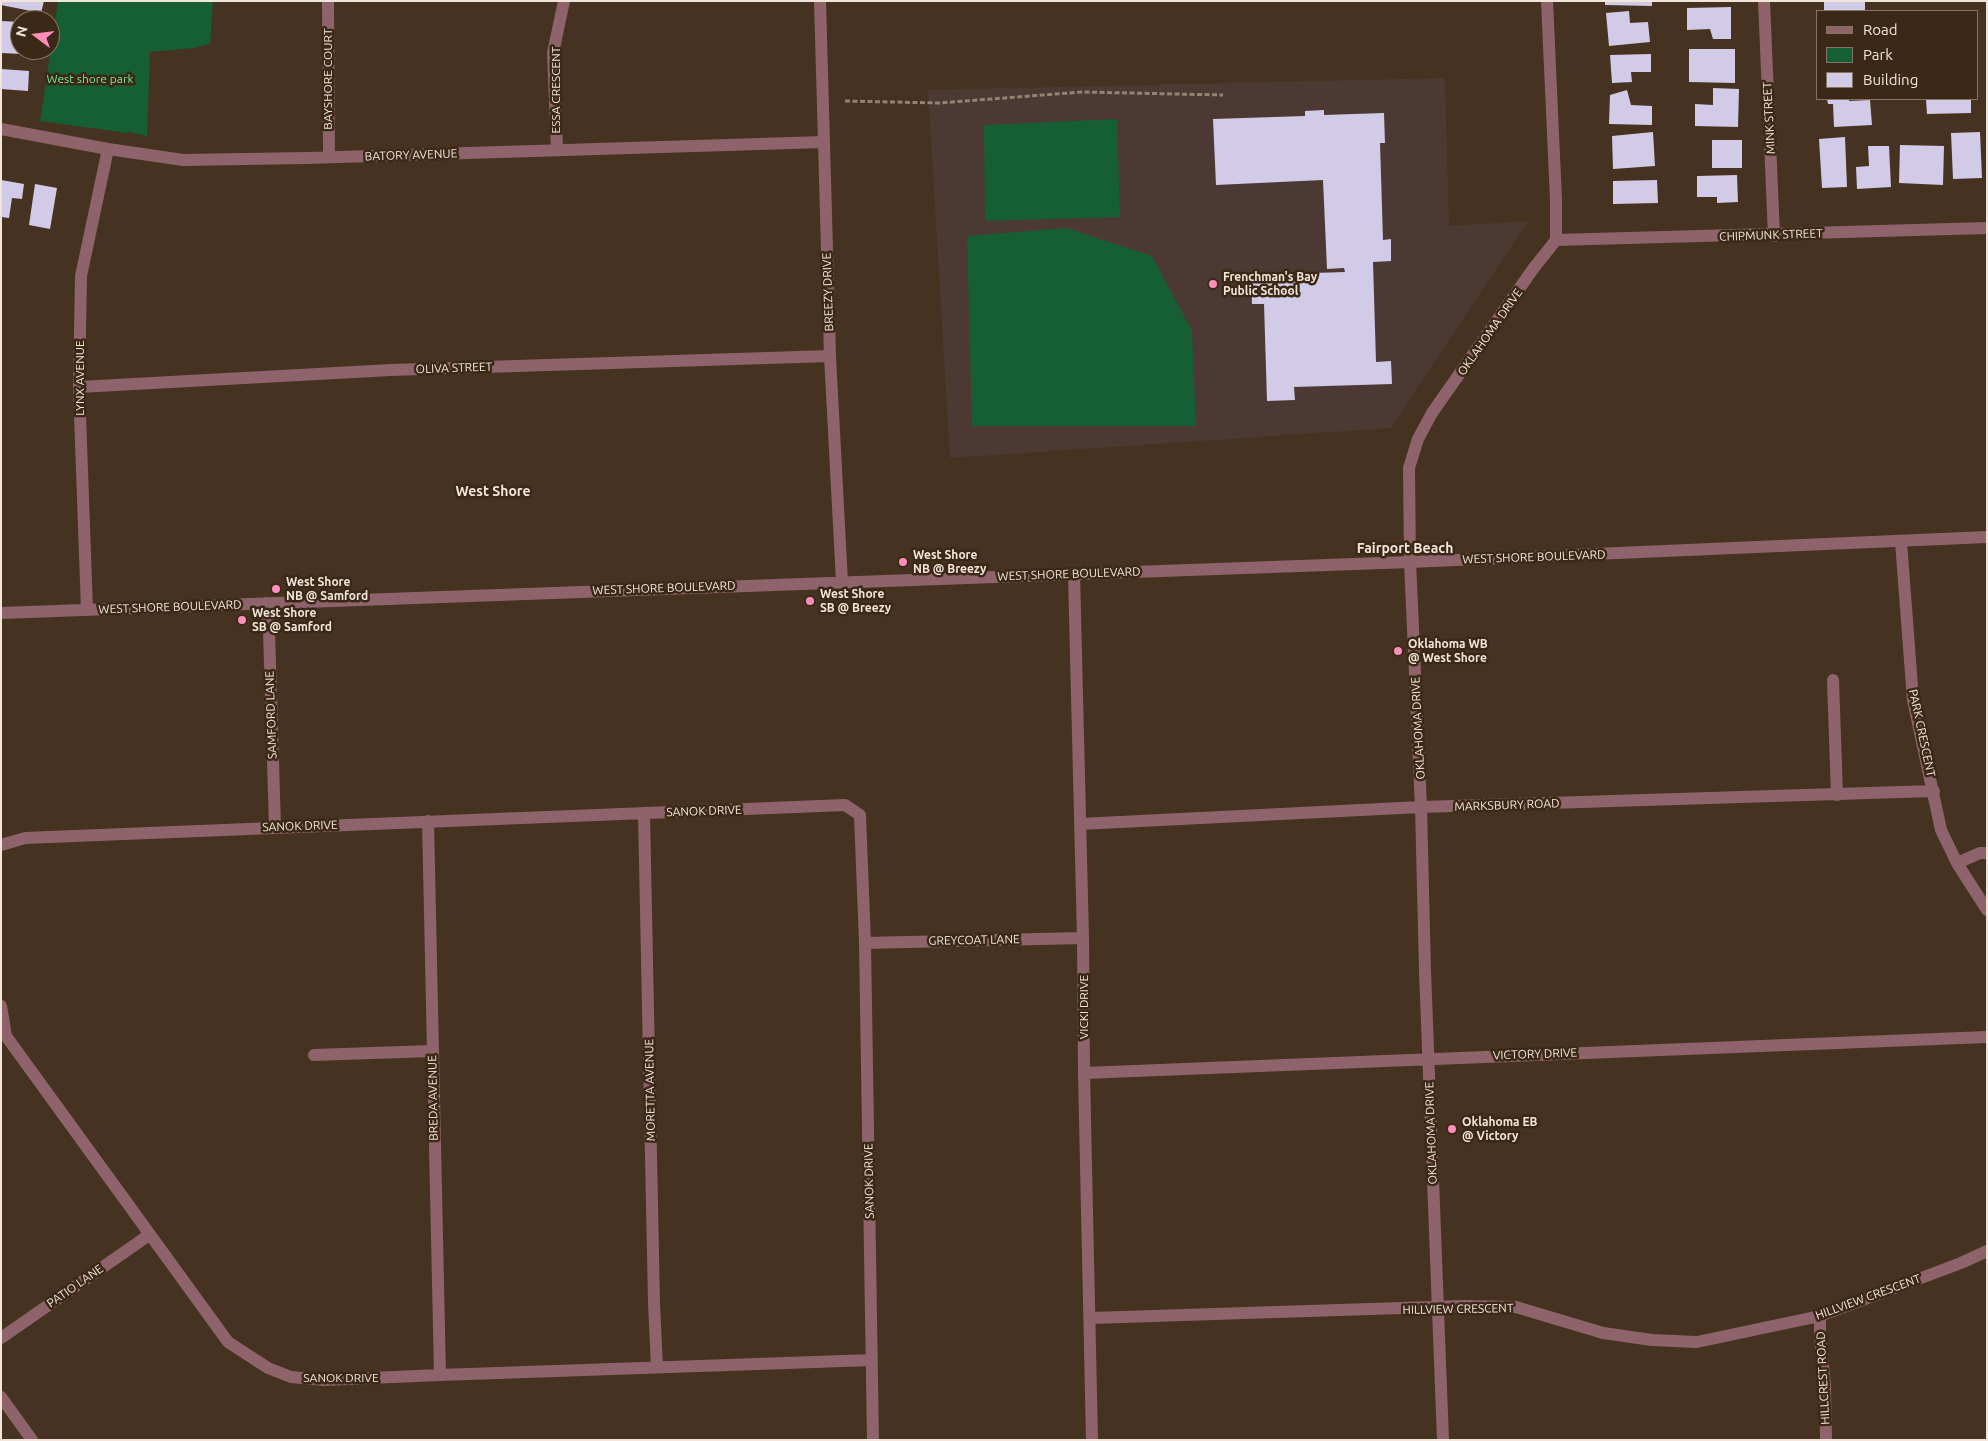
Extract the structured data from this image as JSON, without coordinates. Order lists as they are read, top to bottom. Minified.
{"streets":{"street":["BAYSHORE COURT","ESSA CRESCENT","MINK STREET","BATORY AVENUE","CHIPMUNK STREET","BREEZY DRIVE","OKLAHOMA DRIVE","OLIVA STREET","LYNX AVENUE","WEST SHORE BOULEVARD","SAMFORD LANE","PARK CRESCENT","MARKSBURY ROAD","SANOK DRIVE","GREYCOAT LANE","VICKI DRIVE","VICTORY DRIVE","MORETTA AVENUE","BREDA AVENUE","PATIO LANE","HILLVIEW CRESCENT","HILLCREST ROAD"]},"crossings":[["BAYSHORE COURT","BATORY AVENUE"],["ESSA CRESCENT","BATORY AVENUE"],["MINK STREET","CHIPMUNK STREET"],["BATORY AVENUE","BREEZY DRIVE"],["BATORY AVENUE","LYNX AVENUE"],["CHIPMUNK STREET","OKLAHOMA DRIVE"],["BREEZY DRIVE","OLIVA STREET"],["BREEZY DRIVE","WEST SHORE BOULEVARD"],["OKLAHOMA DRIVE","WEST SHORE BOULEVARD"],["OKLAHOMA DRIVE","MARKSBURY ROAD"],["OKLAHOMA DRIVE","VICTORY DRIVE"],["OKLAHOMA DRIVE","HILLVIEW CRESCENT"],["OLIVA STREET","LYNX AVENUE"],["LYNX AVENUE","WEST SHORE BOULEVARD"],["WEST SHORE BOULEVARD","SAMFORD LANE"],["WEST SHORE BOULEVARD","PARK CRESCENT"],["WEST SHORE BOULEVARD","VICKI DRIVE"],["SAMFORD LANE","SANOK DRIVE"],["PARK CRESCENT","MARKSBURY ROAD"],["MARKSBURY ROAD","VICKI DRIVE"],["SANOK DRIVE","GREYCOAT LANE"],["SANOK DRIVE","MORETTA AVENUE"],["SANOK DRIVE","BREDA AVENUE"],["SANOK DRIVE","PATIO LANE"],["GREYCOAT LANE","VICKI DRIVE"],["VICKI DRIVE","VICTORY DRIVE"],["VICKI DRIVE","HILLVIEW CRESCENT"],["HILLVIEW CRESCENT","HILLCREST ROAD"]],"districts":["West Shore","Fairport Beach"],"parks":["West shore park"],"places":["Frenchman's Bay Public School","West Shore NB @ Breezy","West Shore NB @ Samford","West Shore SB @ Breezy","West Shore SB @ Samford","Oklahoma WB @ West Shore","Oklahoma EB @ Victory"],"legend":["Road","Park","Building"],"north":"left"}
